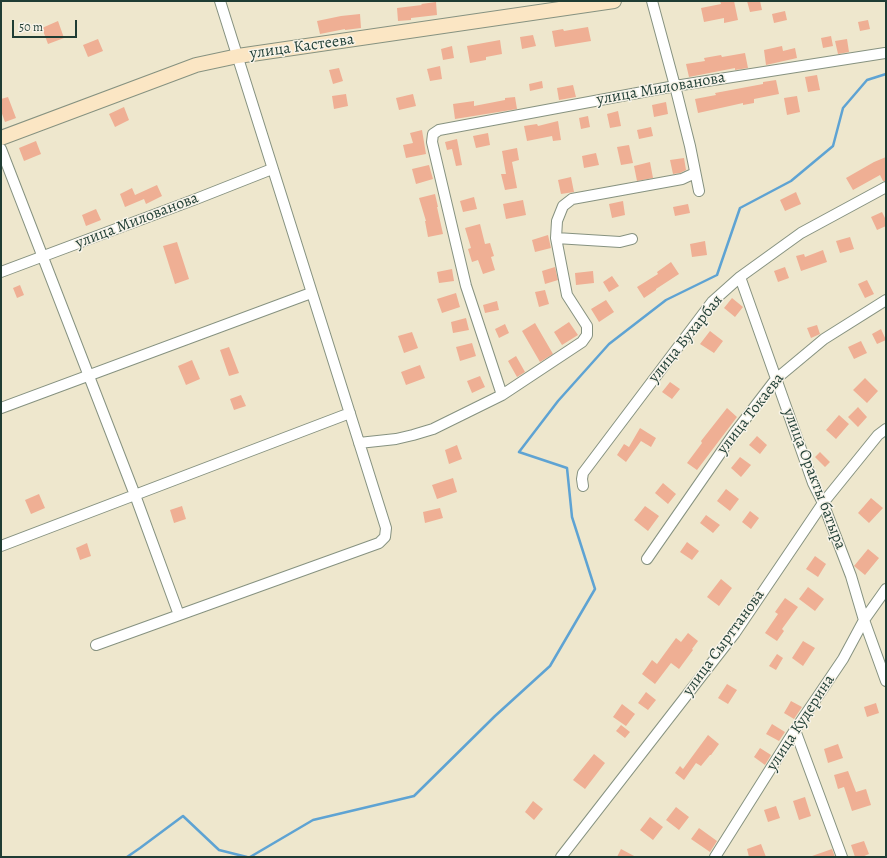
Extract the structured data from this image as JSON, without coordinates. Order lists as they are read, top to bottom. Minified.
{"streets":{"street":["улица Кастеева","улица Милованова","улица Бухарбая","улица Токаева","улица Оракты батыра","улица Сырттанова","улица Кудерина"]},"crossings":[["улица Бухарбая","улица Оракты батыра"],["улица Токаева","улица Оракты батыра"],["улица Оракты батыра","улица Сырттанова"],["улица Оракты батыра","улица Кудерина"]],"scale_bar":"50 m"}
